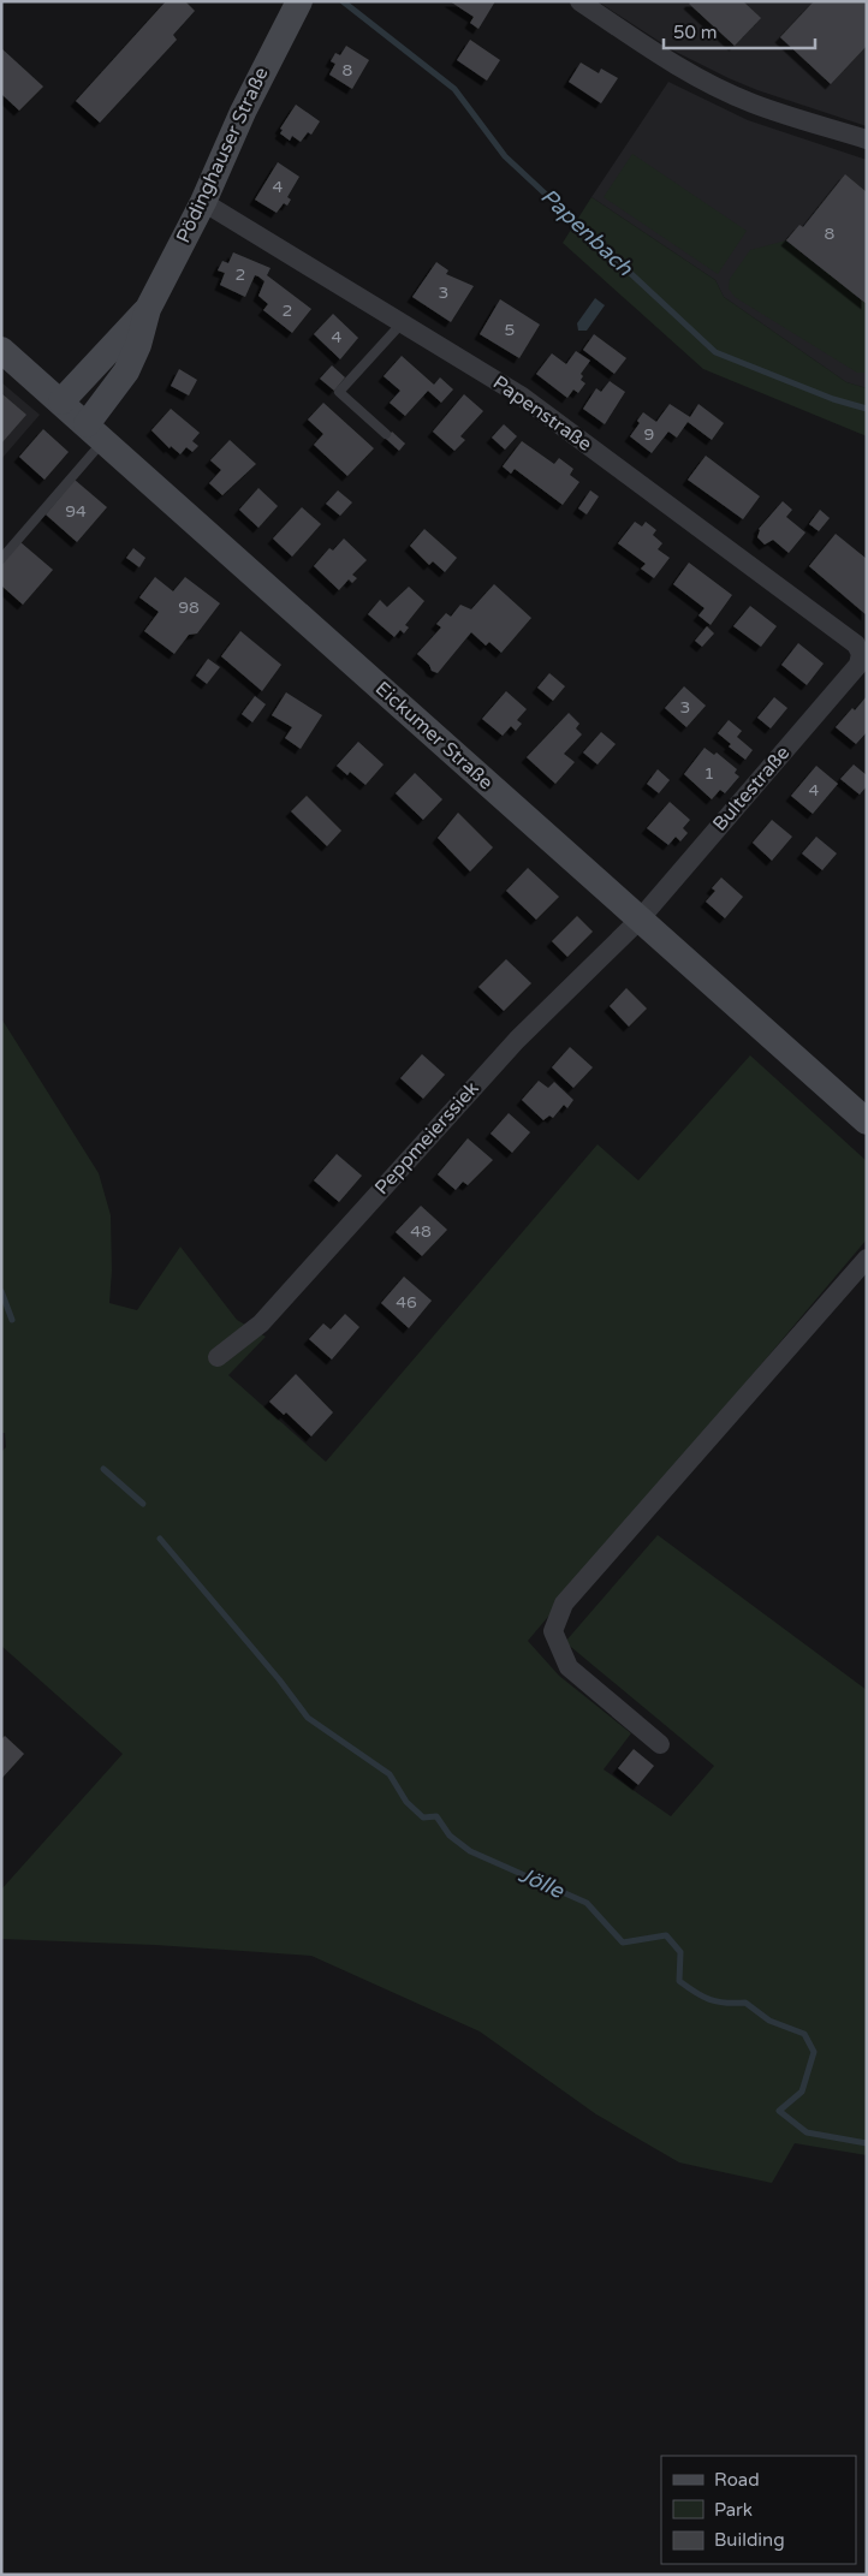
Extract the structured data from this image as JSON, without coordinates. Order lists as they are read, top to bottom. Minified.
{"streets":{"main road":["Pödinghauser Straße","Eickumer Straße"],"street":["Papenstraße","Bultestraße","Peppmeierssiek"]},"crossings":[["Pödinghauser Straße","Papenstraße"],["Pödinghauser Straße","Eickumer Straße"],["Papenstraße","Bultestraße"],["Eickumer Straße","Bultestraße"],["Eickumer Straße","Peppmeierssiek"],["Bultestraße","Peppmeierssiek"]],"water":["Papenbach","Jölle"],"house_numbers":["8","4","8","2","3","2","5","4","9","94","98","3","1","4","48","46"],"legend":["Road","Park","Building"],"scale_bar":"50 m"}
